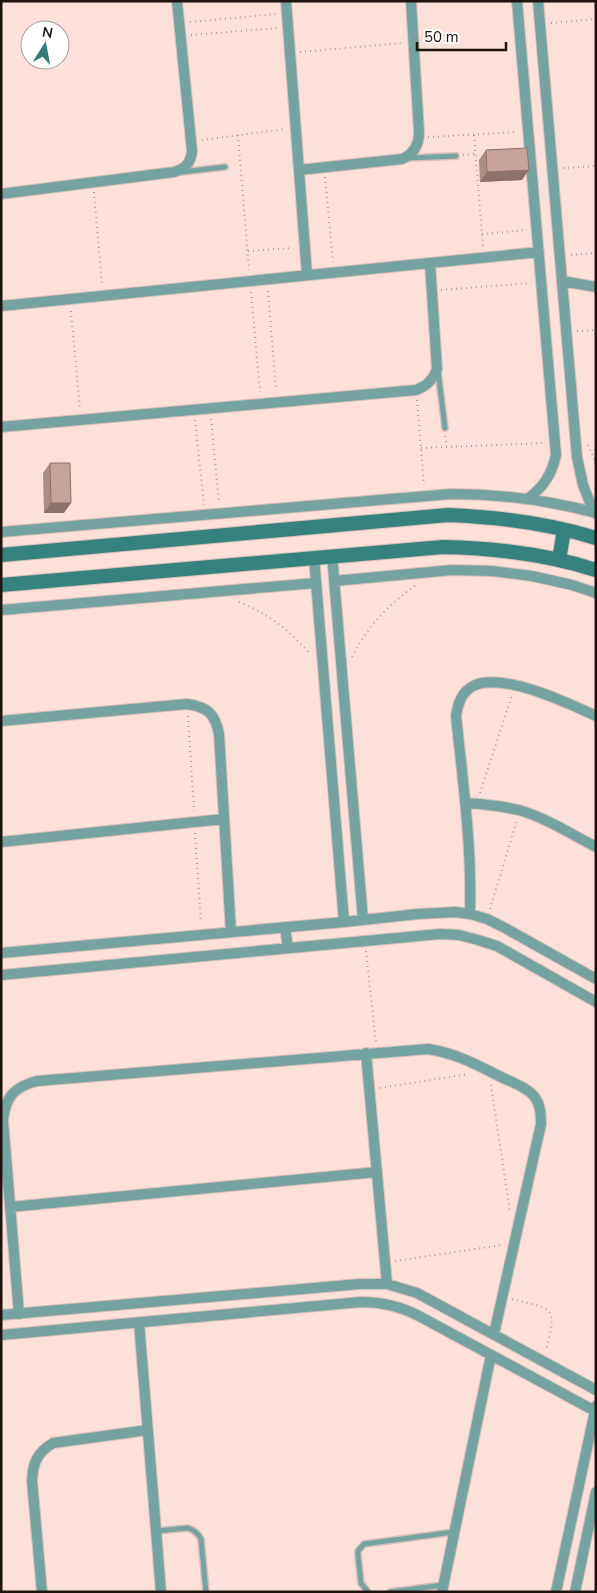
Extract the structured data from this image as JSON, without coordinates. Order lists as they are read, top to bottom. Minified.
{"scale_bar":"50 m","north":"top"}
